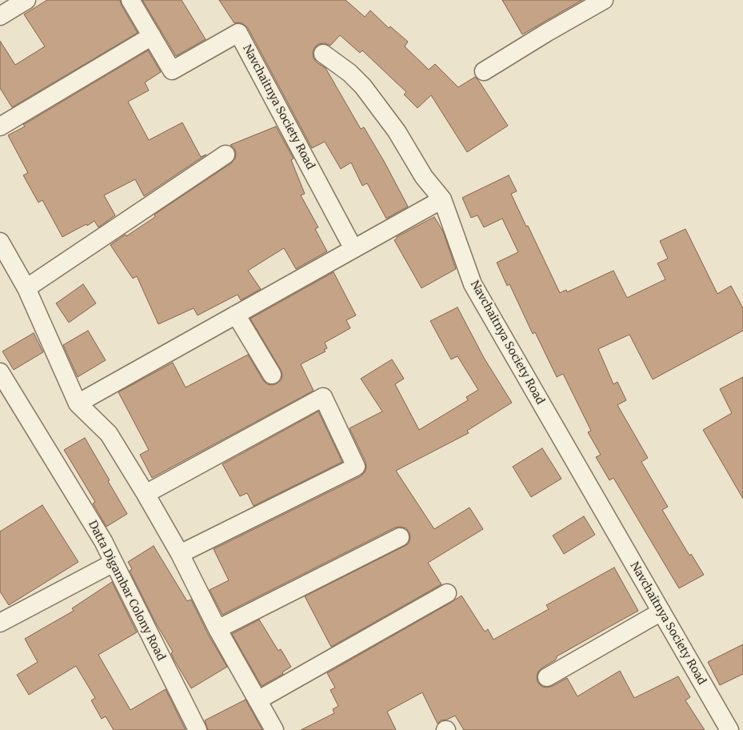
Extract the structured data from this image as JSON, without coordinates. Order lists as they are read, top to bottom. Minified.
{"streets":{"street":["Navchaitnya Society Road","Datta Digambar Colony Road"]}}
